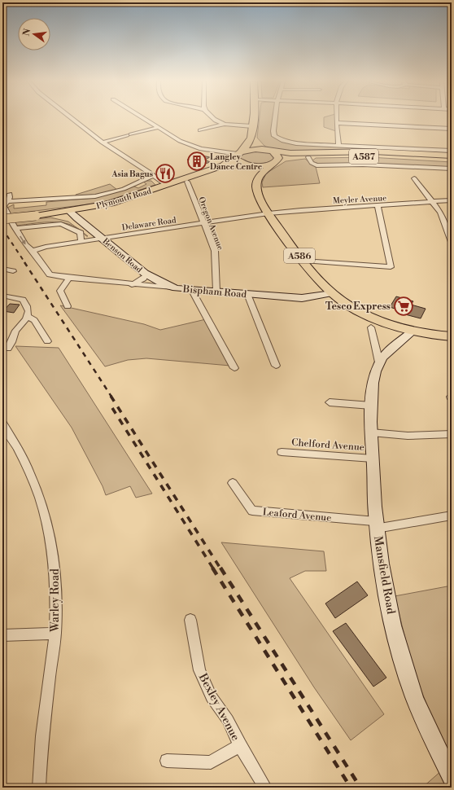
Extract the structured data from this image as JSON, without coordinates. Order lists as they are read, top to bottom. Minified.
{"streets":{"main road":["A587","Plymouth Road","A586"],"street":["Meyler Avenue","Delaware Road","Oregon Avenue","Benson Road","Bispham Road","Chelford Avenue","Leaford Avenue","Mansfield Road","Warley Road","Bexley Avenue"]},"crossings":[["A587","Plymouth Road"],["Plymouth Road","Benson Road"],["Plymouth Road","A586"],["Meyler Avenue","Delaware Road"],["Meyler Avenue","A586"],["Delaware Road","Oregon Avenue"],["Delaware Road","Benson Road"],["Delaware Road","A586"],["Delaware Road","Bispham Road"],["Oregon Avenue","Bispham Road"],["Benson Road","Bispham Road"],["A586","Bispham Road"],["A586","Mansfield Road"],["Chelford Avenue","Mansfield Road"],["Leaford Avenue","Mansfield Road"]],"places":{"building":["Langley Dance Centre"],"restaurant":["Asia Bagus"],"supermarket":["Tesco Express"]},"north":"left"}
